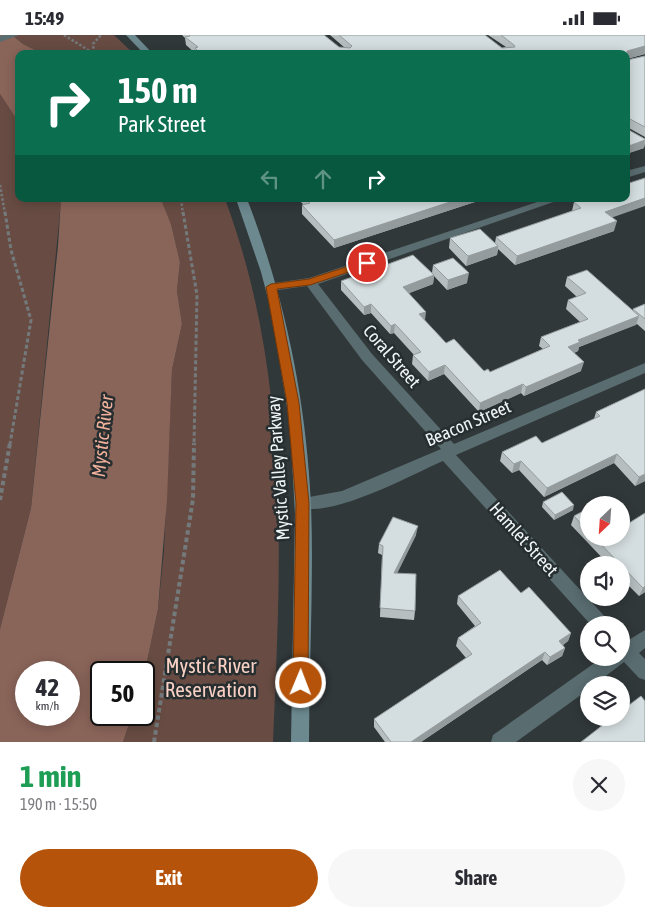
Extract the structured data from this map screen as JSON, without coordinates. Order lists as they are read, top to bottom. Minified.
{"streets":{"main road":["Mystic Valley Parkway"],"street":["Coral Street","Beacon Street","Hamlet Street"]},"crossings":[["Coral Street","Beacon Street"],["Coral Street","Hamlet Street"],["Beacon Street","Mystic Valley Parkway"],["Beacon Street","Hamlet Street"]],"water":["Mystic River"],"parks":["Mystic River Reservation"],"north":"bottom left","page":{"status":"15:49","turn":["150 m","Park Street"],"speed":"42 km/h","limit":"50","heading":["1 min","190 m · 15:50"],"buttons":["Exit","Share"]}}
